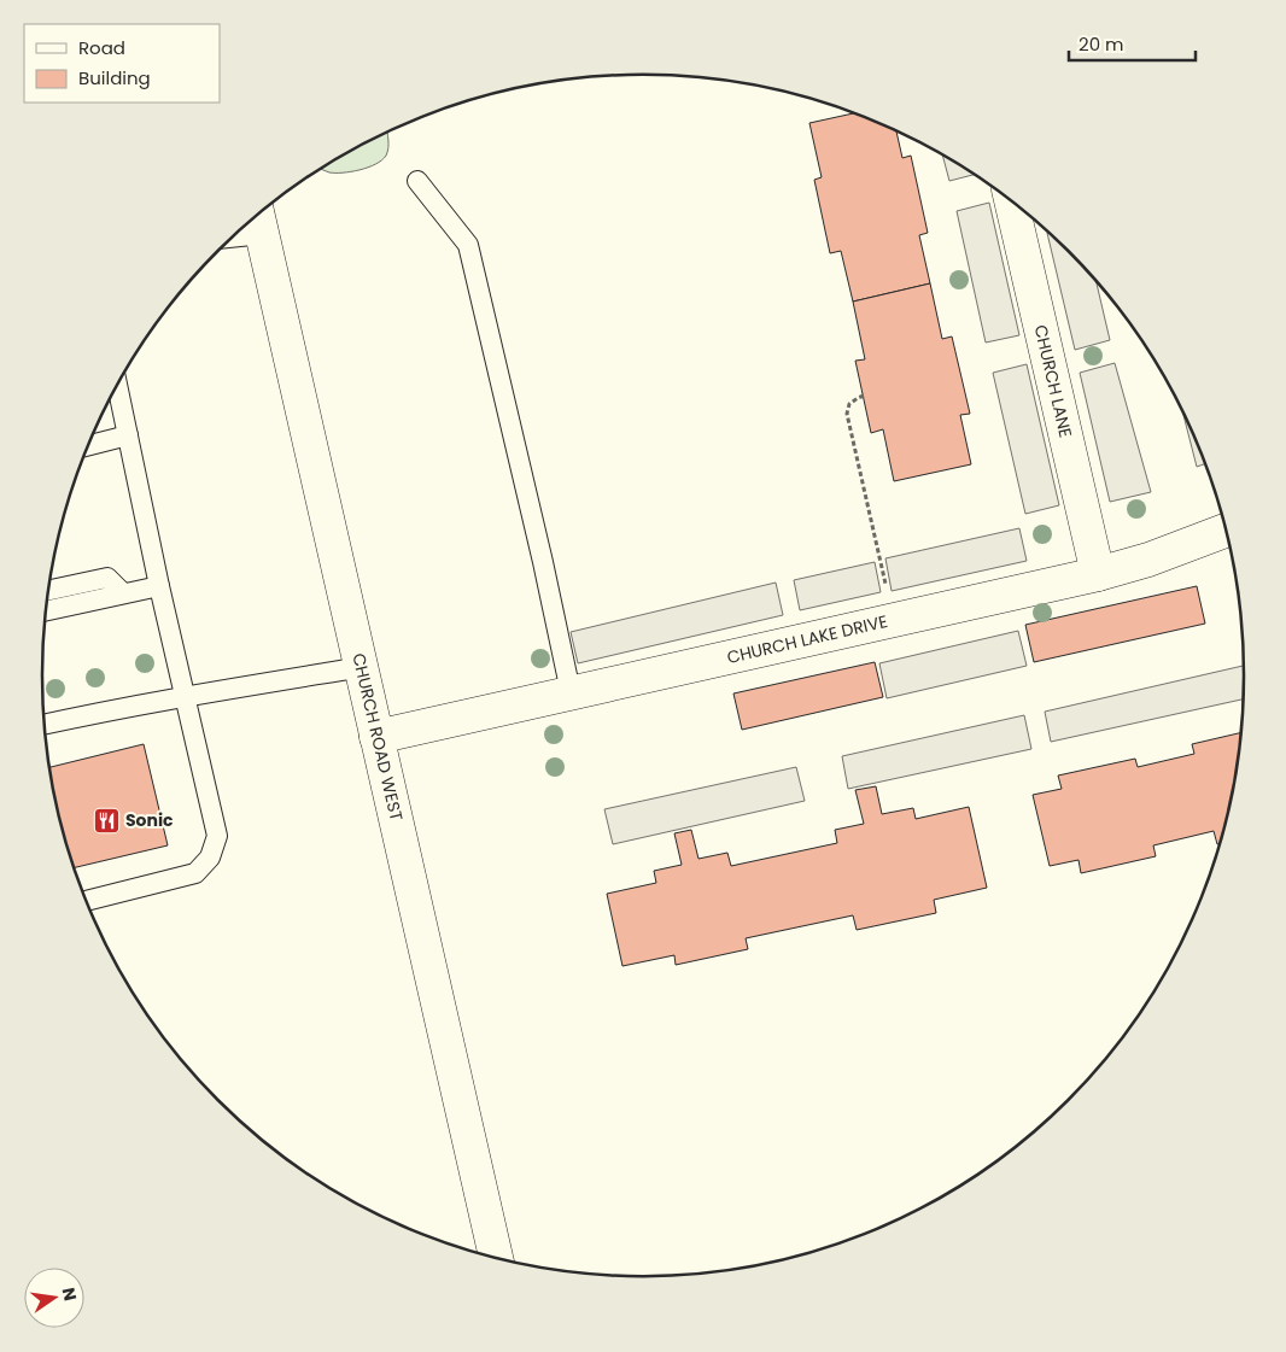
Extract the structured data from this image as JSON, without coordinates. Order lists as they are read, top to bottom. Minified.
{"streets":{"street":["CHURCH LANE","CHURCH LAKE DRIVE","CHURCH ROAD WEST"]},"crossings":[["CHURCH LANE","CHURCH LAKE DRIVE"],["CHURCH LAKE DRIVE","CHURCH ROAD WEST"]],"places":{"restaurant":["Sonic"]},"legend":["Road","Building"],"scale_bar":"20 m","north":"right"}
